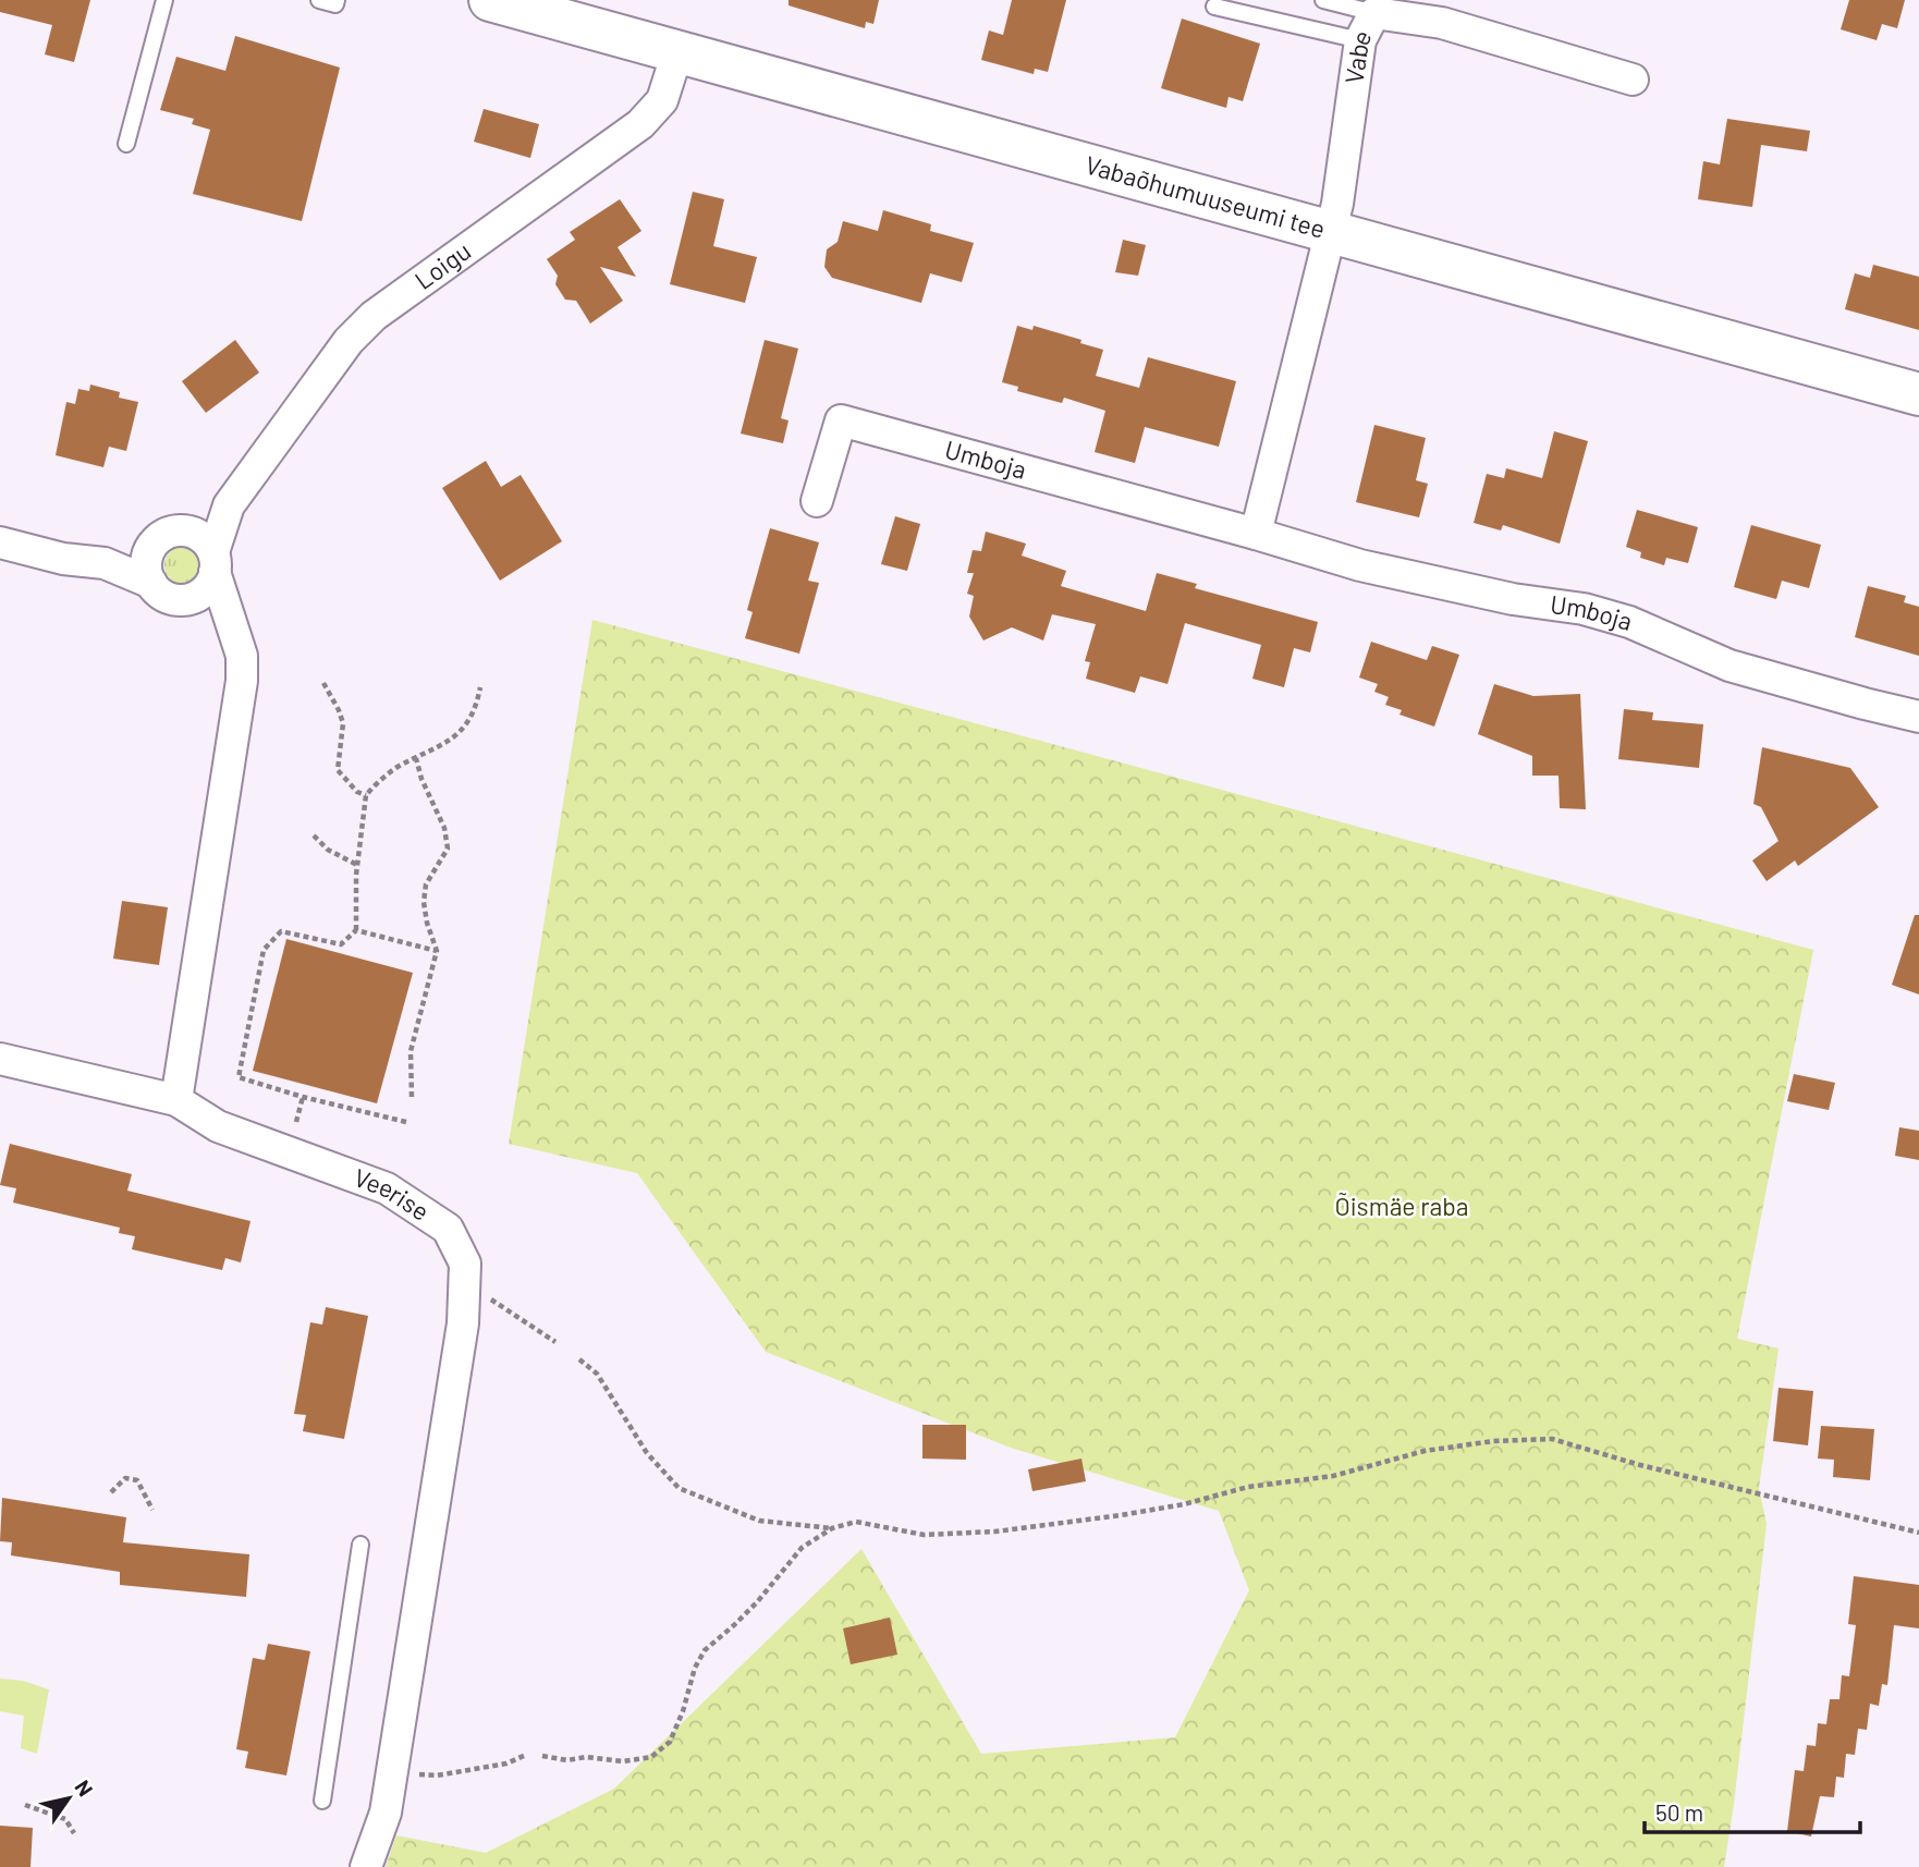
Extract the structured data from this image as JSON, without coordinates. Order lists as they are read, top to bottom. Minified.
{"streets":{"street":["Vabe","Vabaõhumuuseumi tee","Loigu","Umboja","Veerise"]},"crossings":[["Vabe","Vabaõhumuuseumi tee"],["Vabaõhumuuseumi tee","Loigu"]],"parks":["Õismäe raba"],"scale_bar":"50 m","north":"top right"}
